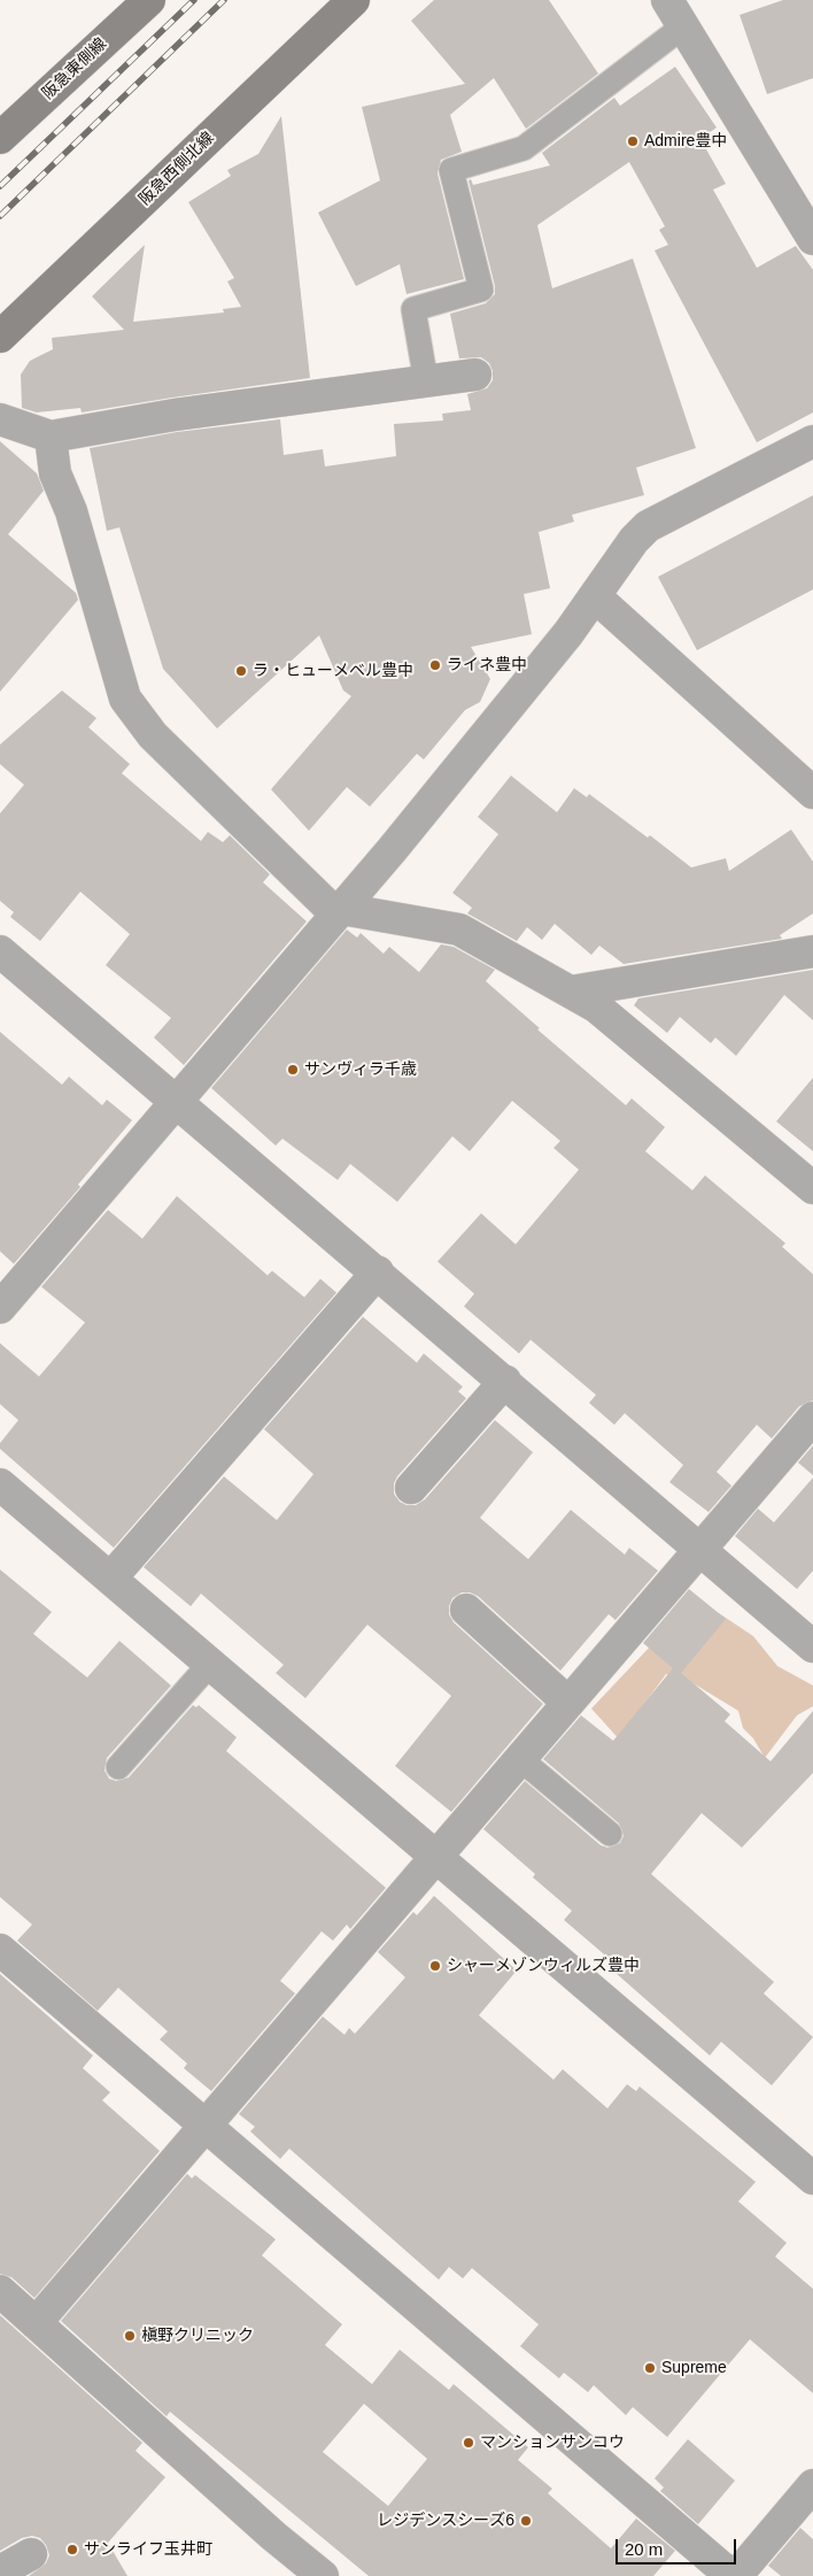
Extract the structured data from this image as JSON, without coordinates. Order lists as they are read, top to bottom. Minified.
{"streets":{"street":["阪急東側線","阪急西側北線"]},"places":["Admire豊中","ライネ豊中","ラ・ヒューメベル豊中","サンヴィラ千歳","シャーメゾンウィルズ豊中","槇野クリニック","Supreme","マンションサンコウ","レジデンスシーズ6","サンライフ玉井町"],"scale_bar":"20 m"}
